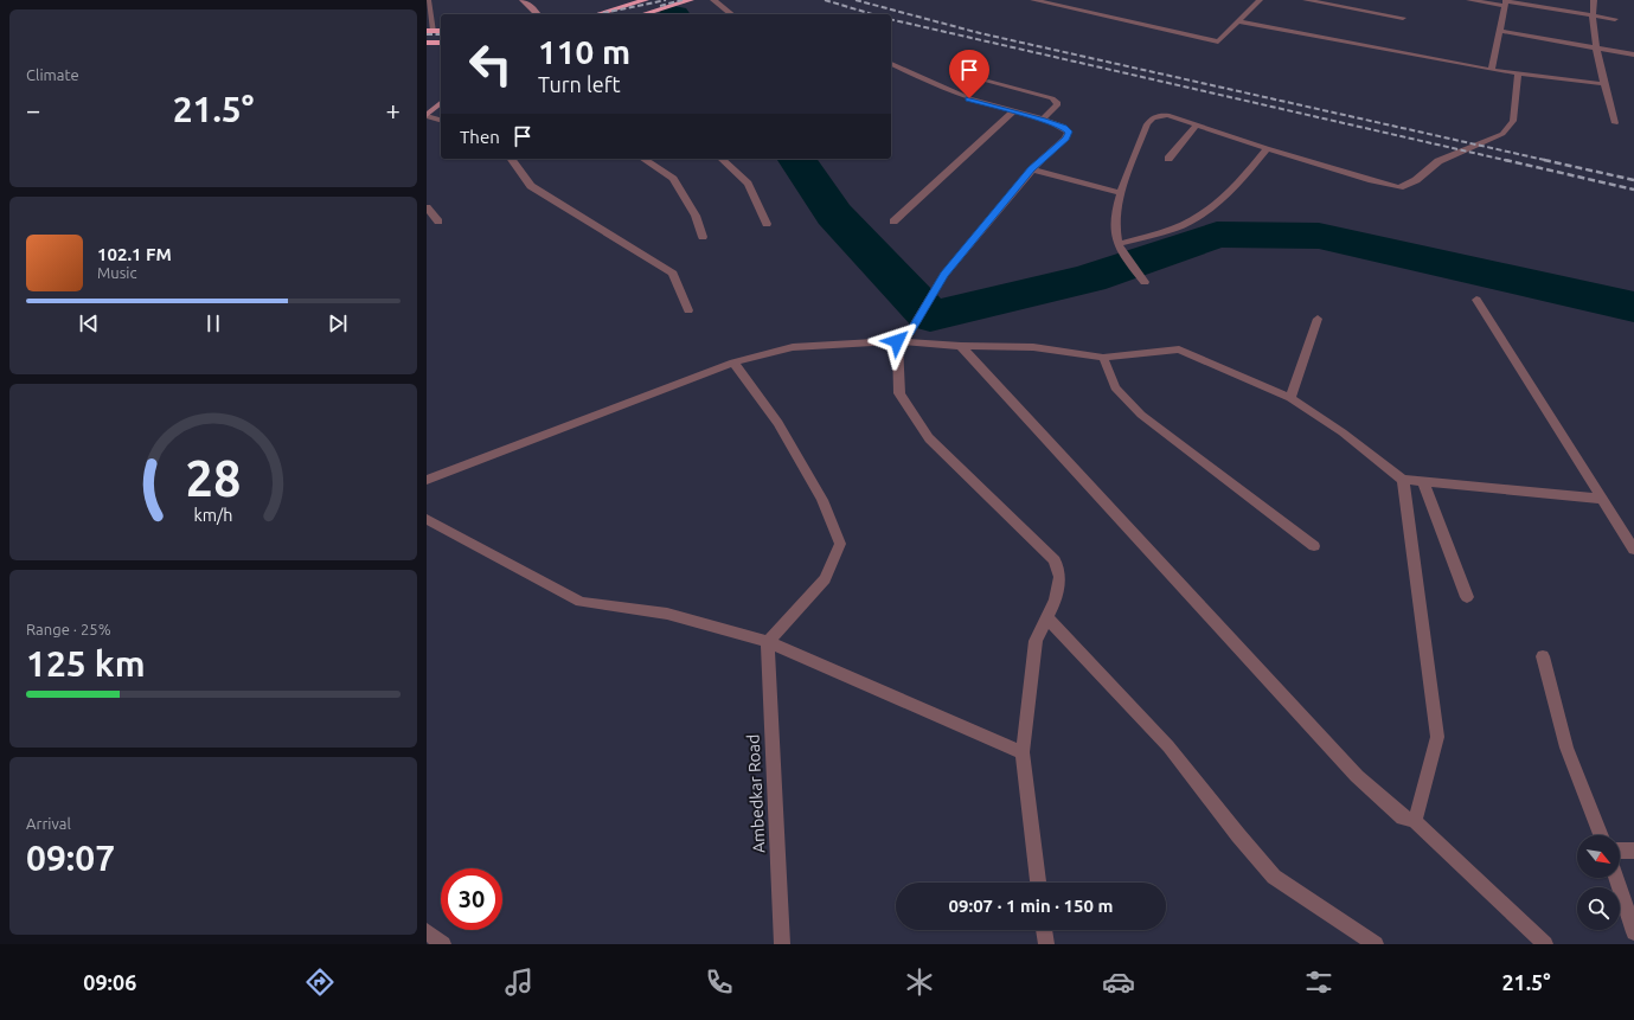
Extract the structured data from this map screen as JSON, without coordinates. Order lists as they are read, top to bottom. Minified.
{"streets":{"street":["Ambedkar Road"]},"north":"bottom right","page":{"tile":["Climate",["Range · 25%","125 km"],["Arrival","09:07"]],"turn":["110 m","Turn left"],"heat":["−","21.5°","+"],"then":"Then","song":["102.1 FM","Music"],"limit":"30","trip":"09:07 · 1 min · 150 m","tabs":["09:06","21.5°"],"gauge":["28","km/h"]}}
